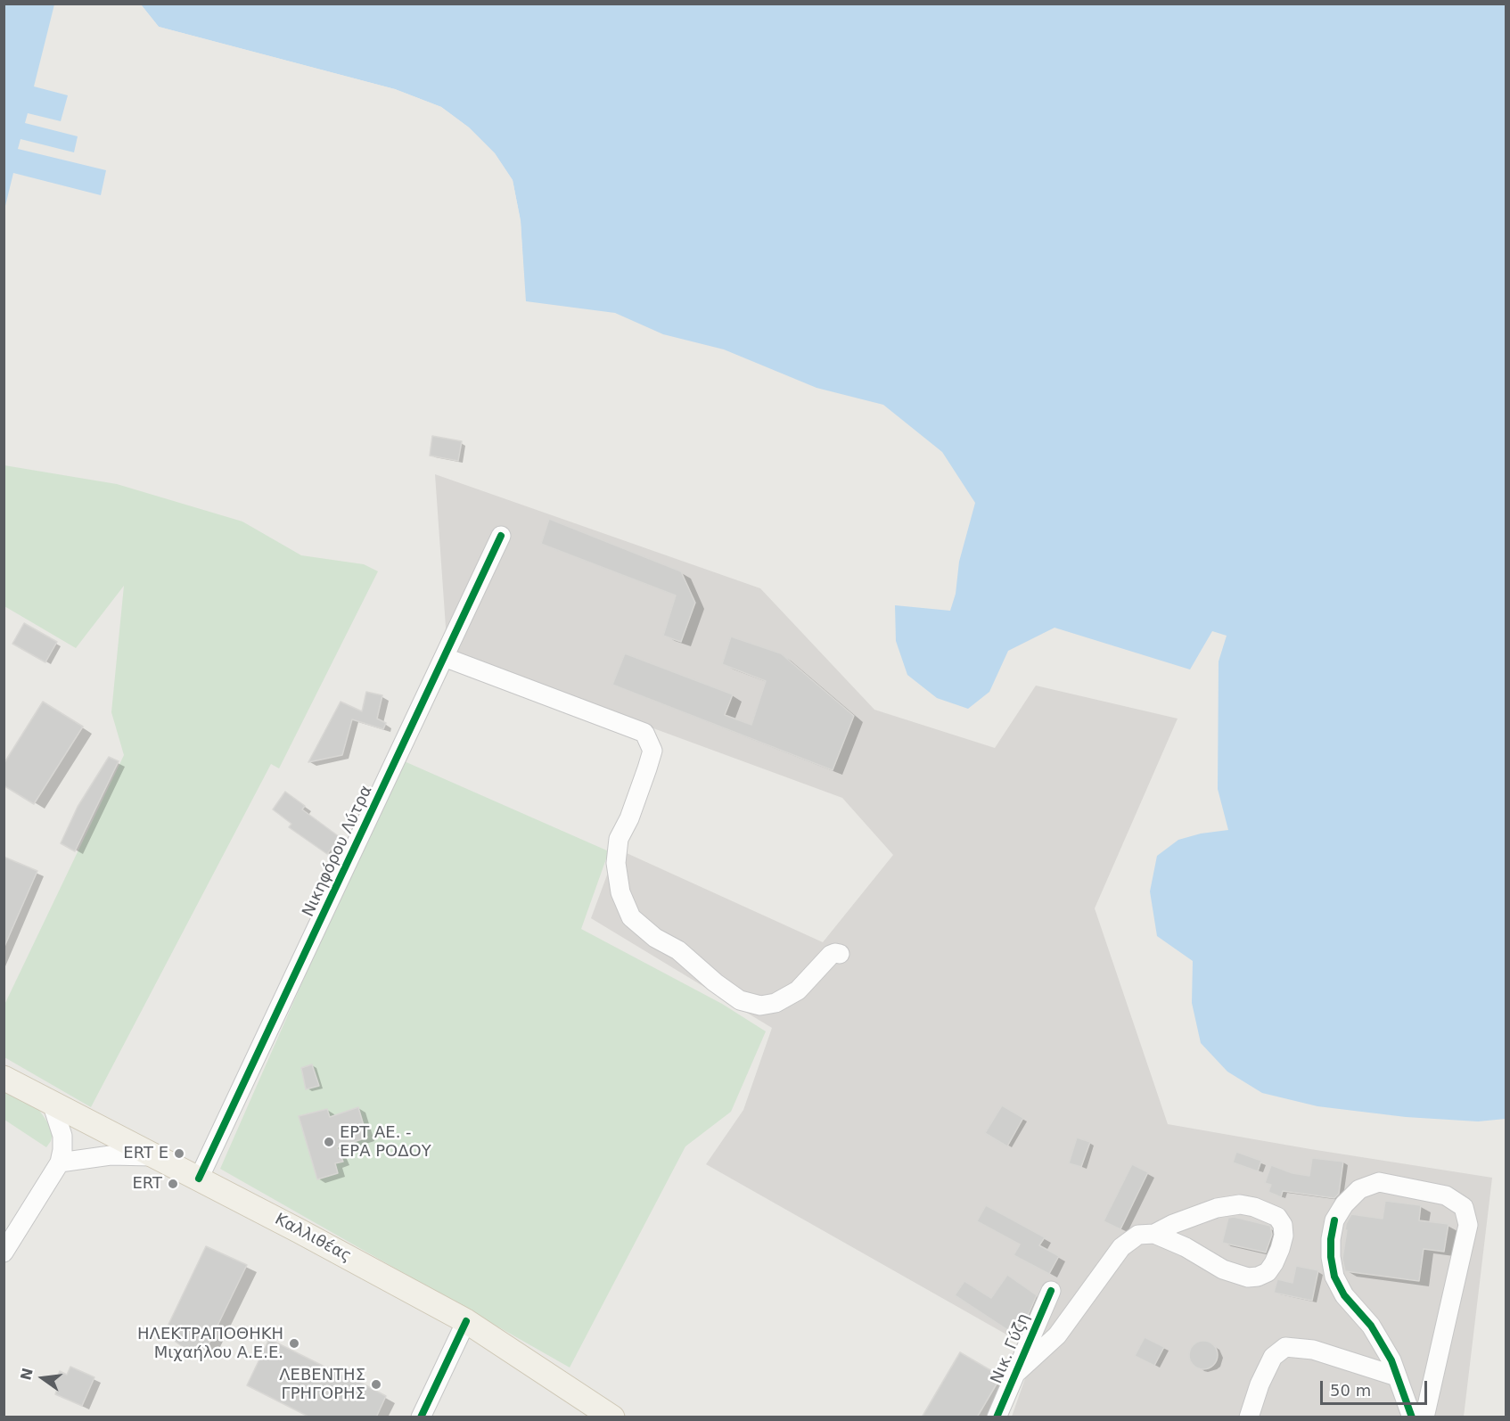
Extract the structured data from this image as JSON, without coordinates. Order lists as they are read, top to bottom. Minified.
{"streets":{"main road":["Καλλιθέας"],"street":["Νικηφόρου Λύτρα","Νικ. Γύζη"]},"crossings":[["Νικηφόρου Λύτρα","Καλλιθέας"]],"places":["ΕΡΤ ΑΕ. - ΕΡΑ ΡΟΔΟΥ","ERT E","ERT","ΗΛΕΚΤΡΑΠΟΘΗΚΗ Μιχαήλου Α.Ε.Ε.","ΛΕΒΕΝΤΗΣ ΓΡΗΓΟΡΗΣ"],"scale_bar":"50 m","north":"left"}
